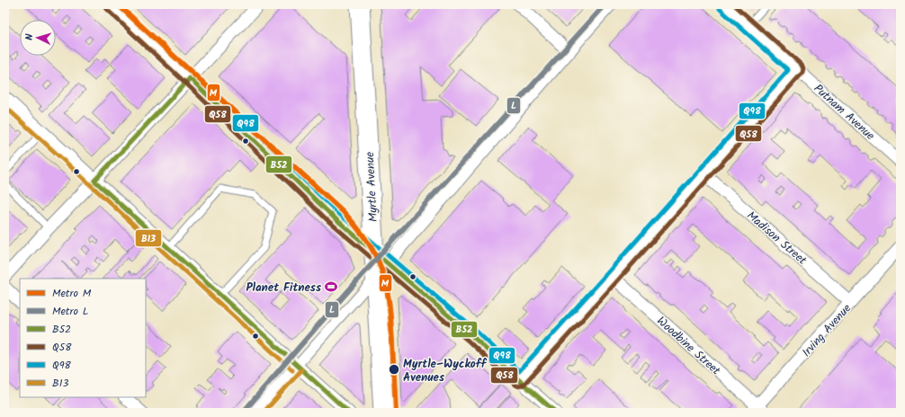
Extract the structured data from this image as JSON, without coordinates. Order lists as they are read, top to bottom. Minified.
{"streets":{"main road":["Myrtle Avenue"],"street":["Putnam Avenue","Madison Street","Irving Avenue","Woodbine Street"]},"crossings":[["Madison Street","Irving Avenue"],["Irving Avenue","Woodbine Street"]],"places":{"sports":["Planet Fitness"],"other":["Myrtle–Wyckoff Avenues"]},"lines":["metro line M","metro line L","transit line Q58","transit line Q98","transit line B52","transit line B13"],"legend":["Metro M","Metro L","B52","Q58","Q98","B13"],"north":"left"}
